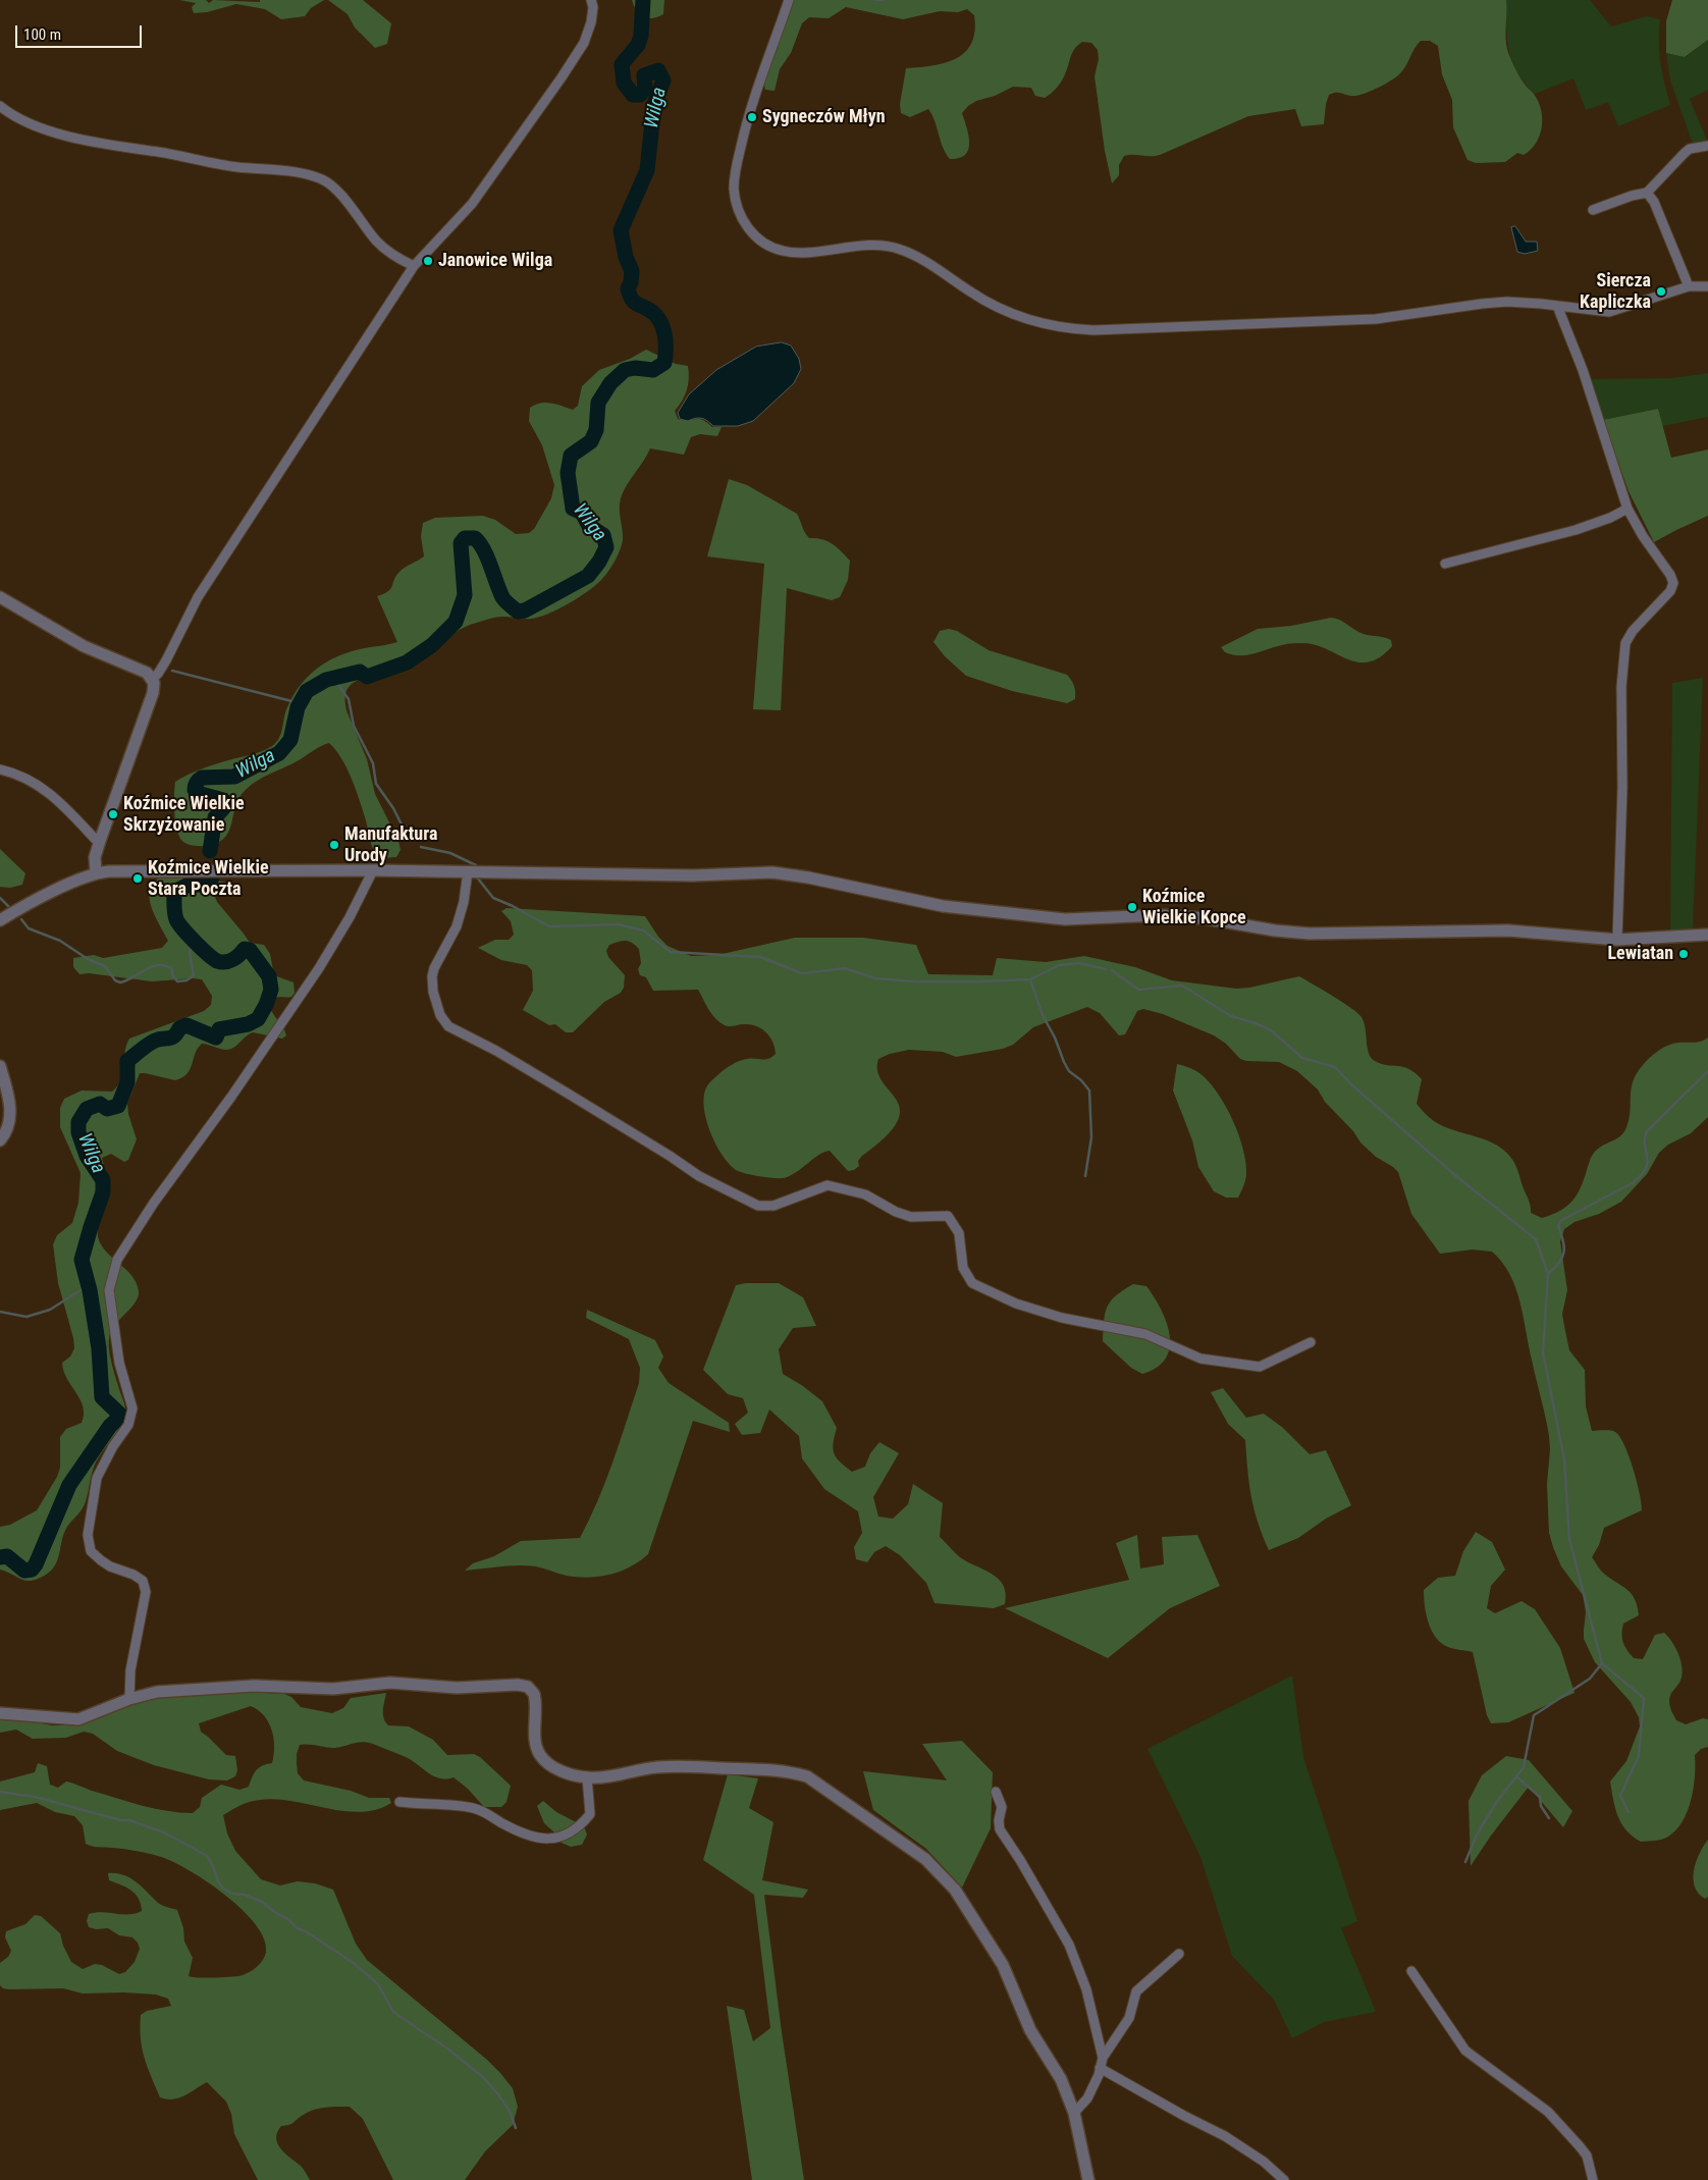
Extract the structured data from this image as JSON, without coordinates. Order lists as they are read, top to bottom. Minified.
{"water":["Wilga"],"places":["Sygneczów Młyn","Janowice Wilga","Siercza Kapliczka","Koźmice Wielkie Skrzyżowanie","Manufaktura Urody","Koźmice Wielkie Stara Poczta","Koźmice Wielkie Kopce","Lewiatan"],"scale_bar":"100 m"}
